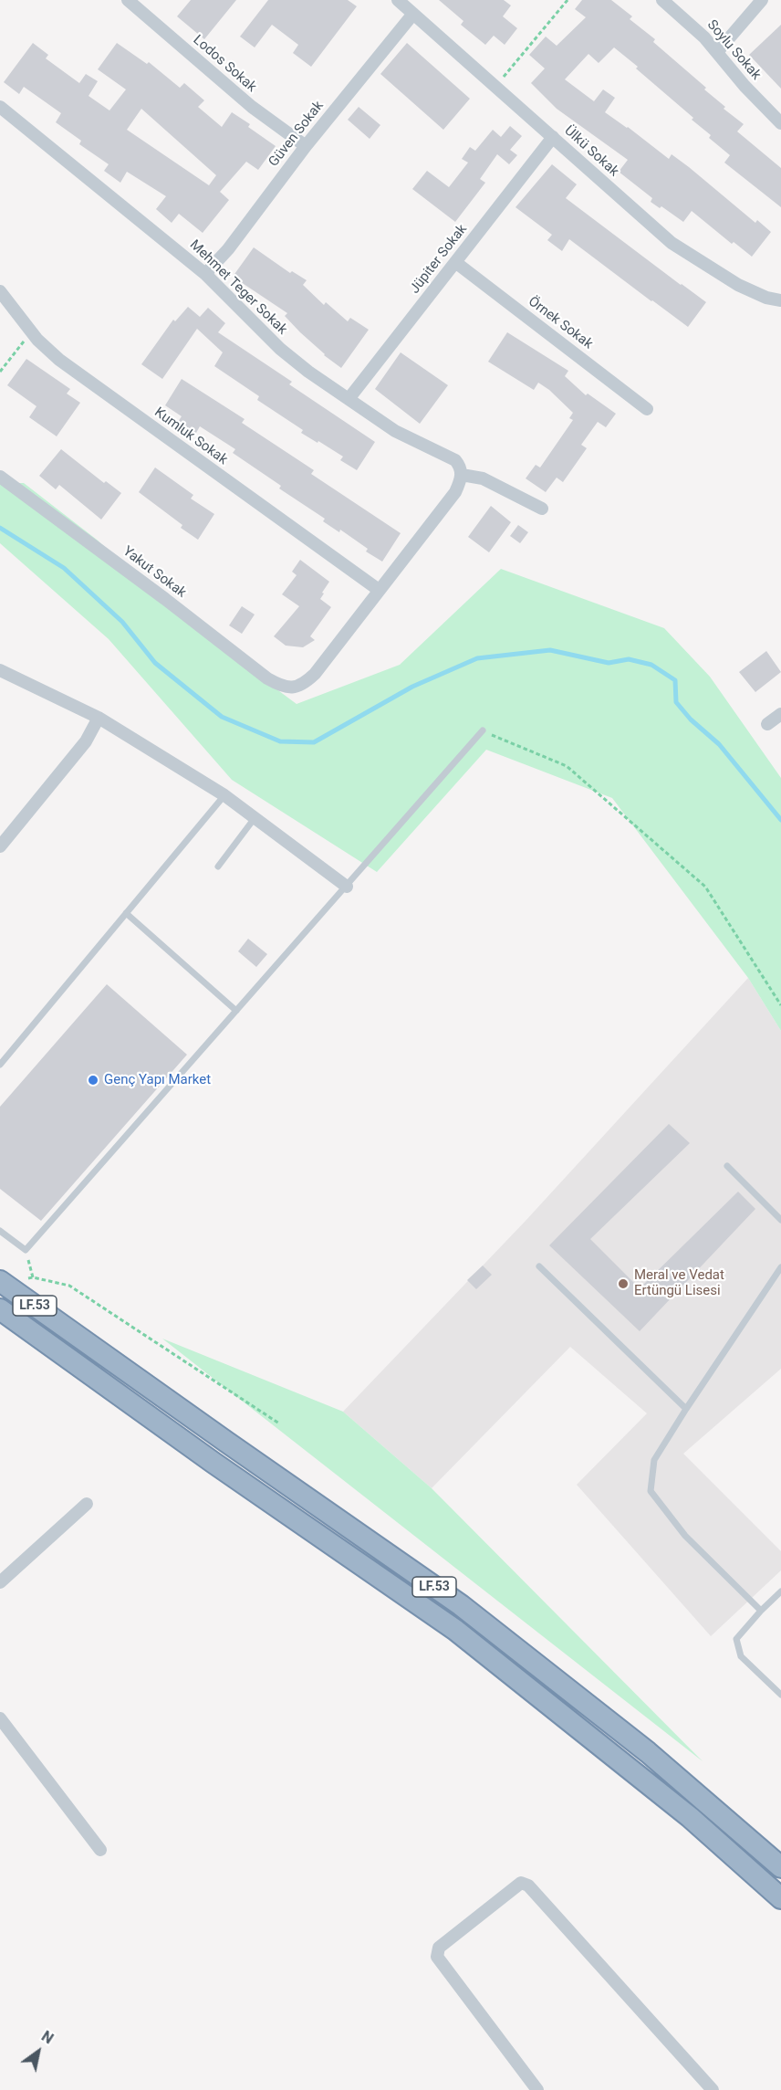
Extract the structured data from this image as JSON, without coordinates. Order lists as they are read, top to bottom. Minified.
{"streets":{"highway":["LF.53"],"street":["Soylu Sokak","Lodos Sokak","Güven Sokak","Ülkü Sokak","Jüpiter Sokak","Mehmet Teger Sokak","Örnek Sokak","Kumluk Sokak","Yakut Sokak"]},"crossings":[["Lodos Sokak","Güven Sokak"],["Güven Sokak","Ülkü Sokak"],["Güven Sokak","Mehmet Teger Sokak"],["Ülkü Sokak","Jüpiter Sokak"],["Jüpiter Sokak","Mehmet Teger Sokak"],["Jüpiter Sokak","Örnek Sokak"],["Kumluk Sokak","Yakut Sokak"]],"places":["Genç Yapı Market","Meral ve Vedat Ertüngü Lisesi"],"north":"top right"}
